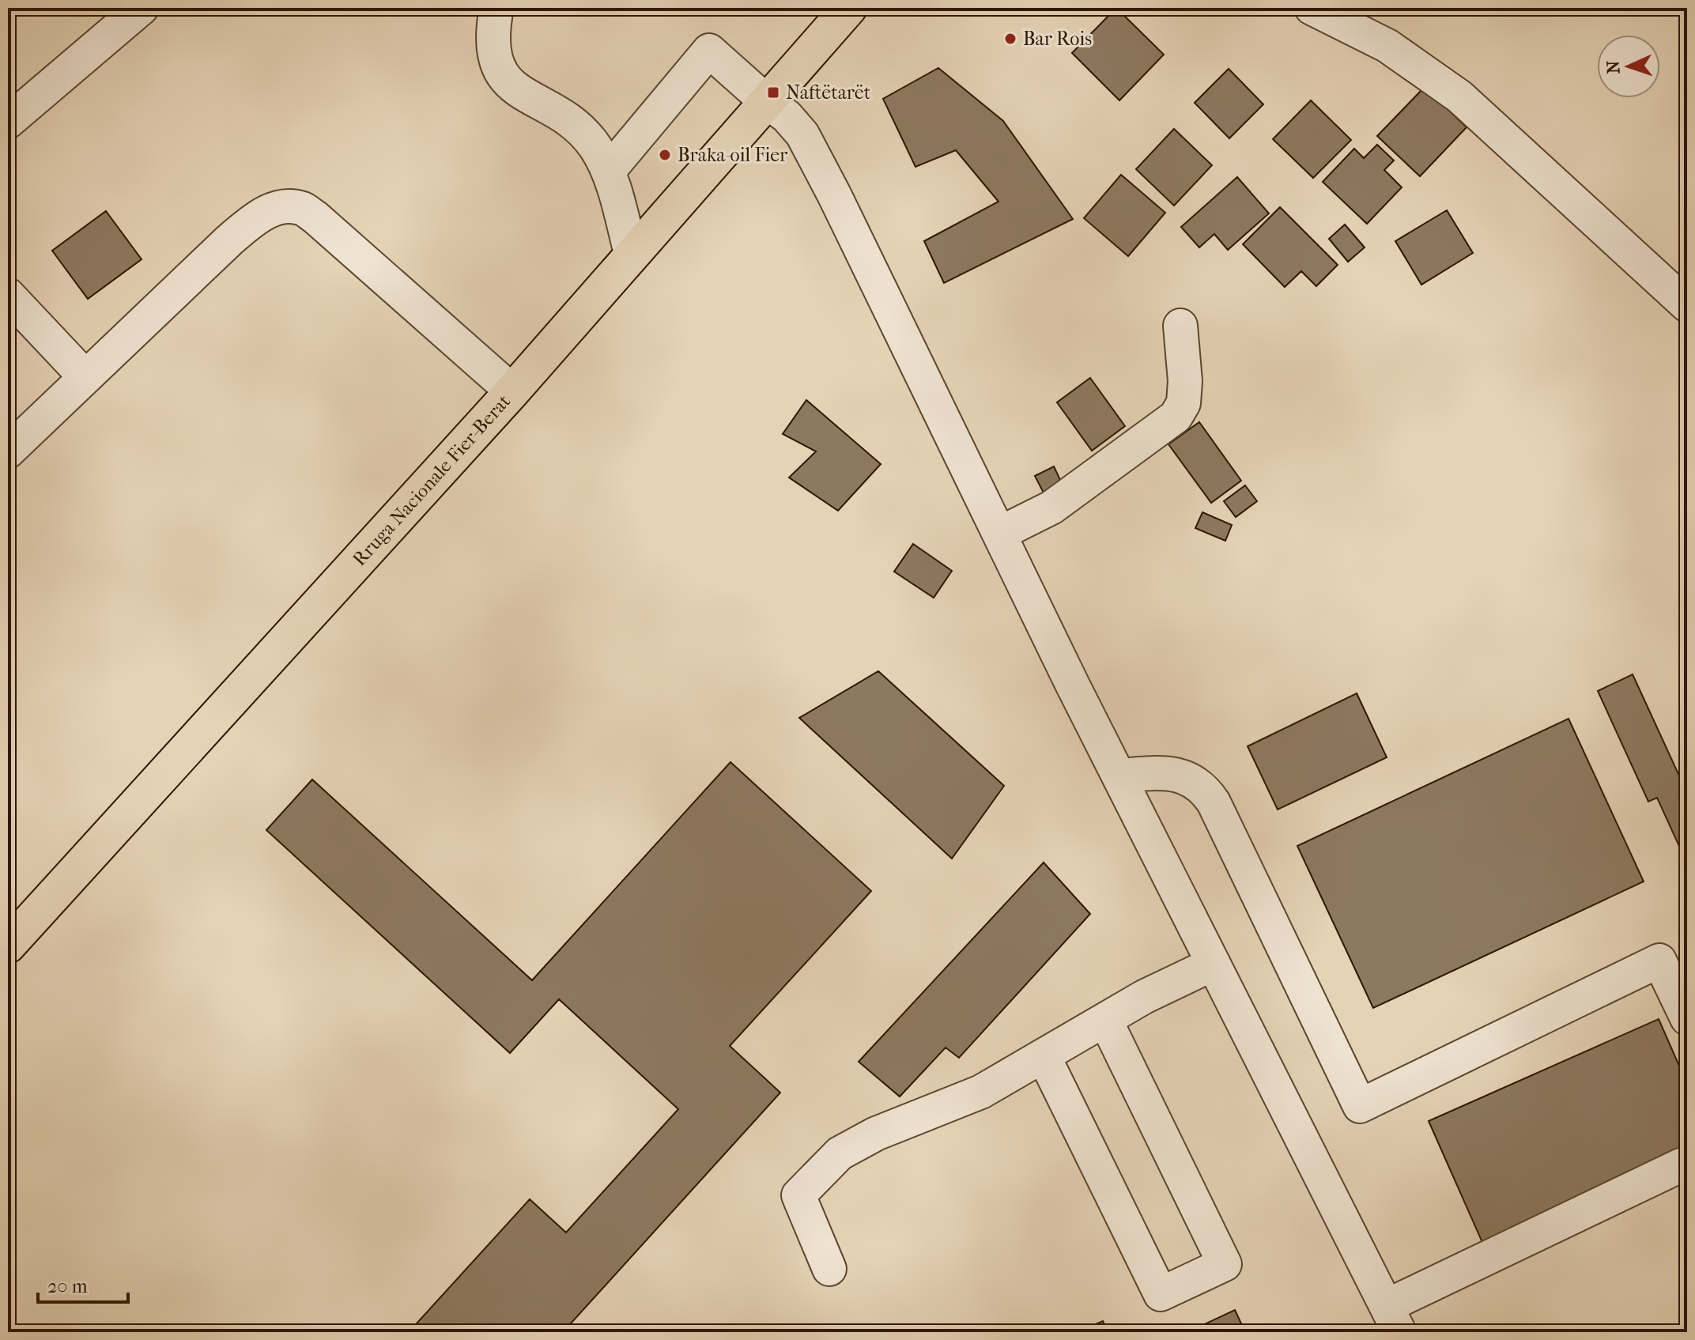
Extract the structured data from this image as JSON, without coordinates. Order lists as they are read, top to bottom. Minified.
{"streets":{"main road":["Rruga Nacionale Fier-Berat"]},"places":{"other":["Bar Rois","Braka-oil Fier"],"transit":["Naftëtarët"]},"scale_bar":"20 m","north":"left"}
